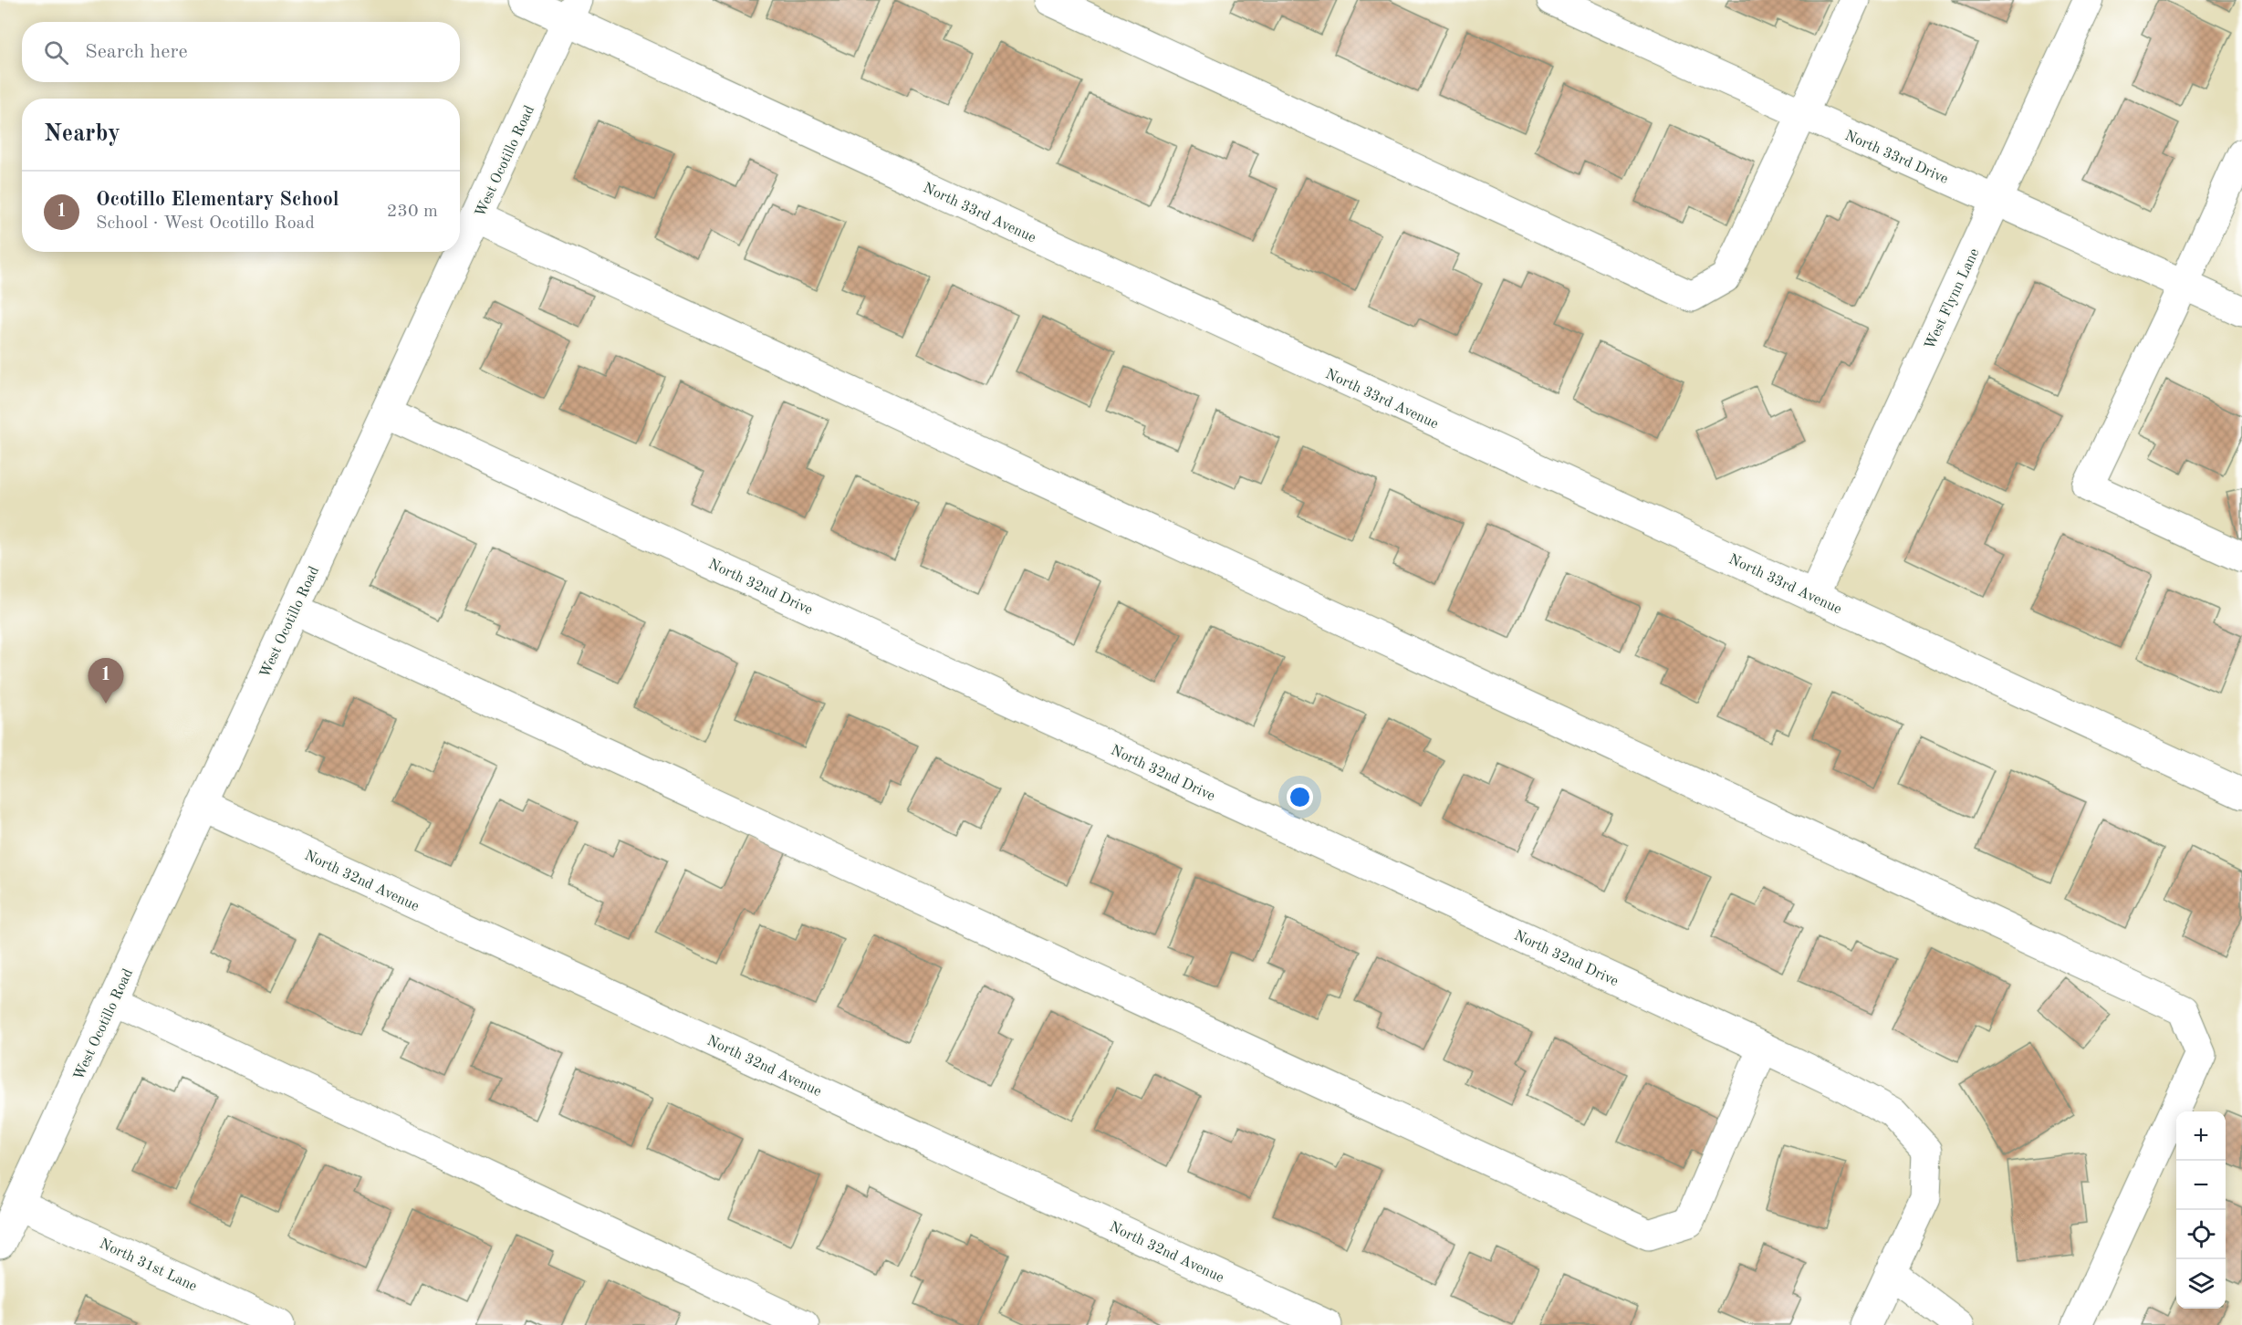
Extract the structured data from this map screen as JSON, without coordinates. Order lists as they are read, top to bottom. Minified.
{"streets":{"street":["North 33rd Drive","West Ocotillo Road","North 33rd Avenue","West Flynn Lane","North 32nd Drive","North 32nd Avenue","North 31st Lane"]},"crossings":[["North 33rd Drive","West Flynn Lane"],["West Ocotillo Road","North 33rd Avenue"],["West Ocotillo Road","North 32nd Drive"],["West Ocotillo Road","North 32nd Avenue"],["West Ocotillo Road","North 31st Lane"],["North 33rd Avenue","West Flynn Lane"]],"page":{"search":"Search here","heading":"Nearby","list":[{"mark":"1","name":"Ocotillo Elementary School","note":"School · West Ocotillo Road","value":"230 m"}],"pins":"1","map_buttons":["+","−"]}}
